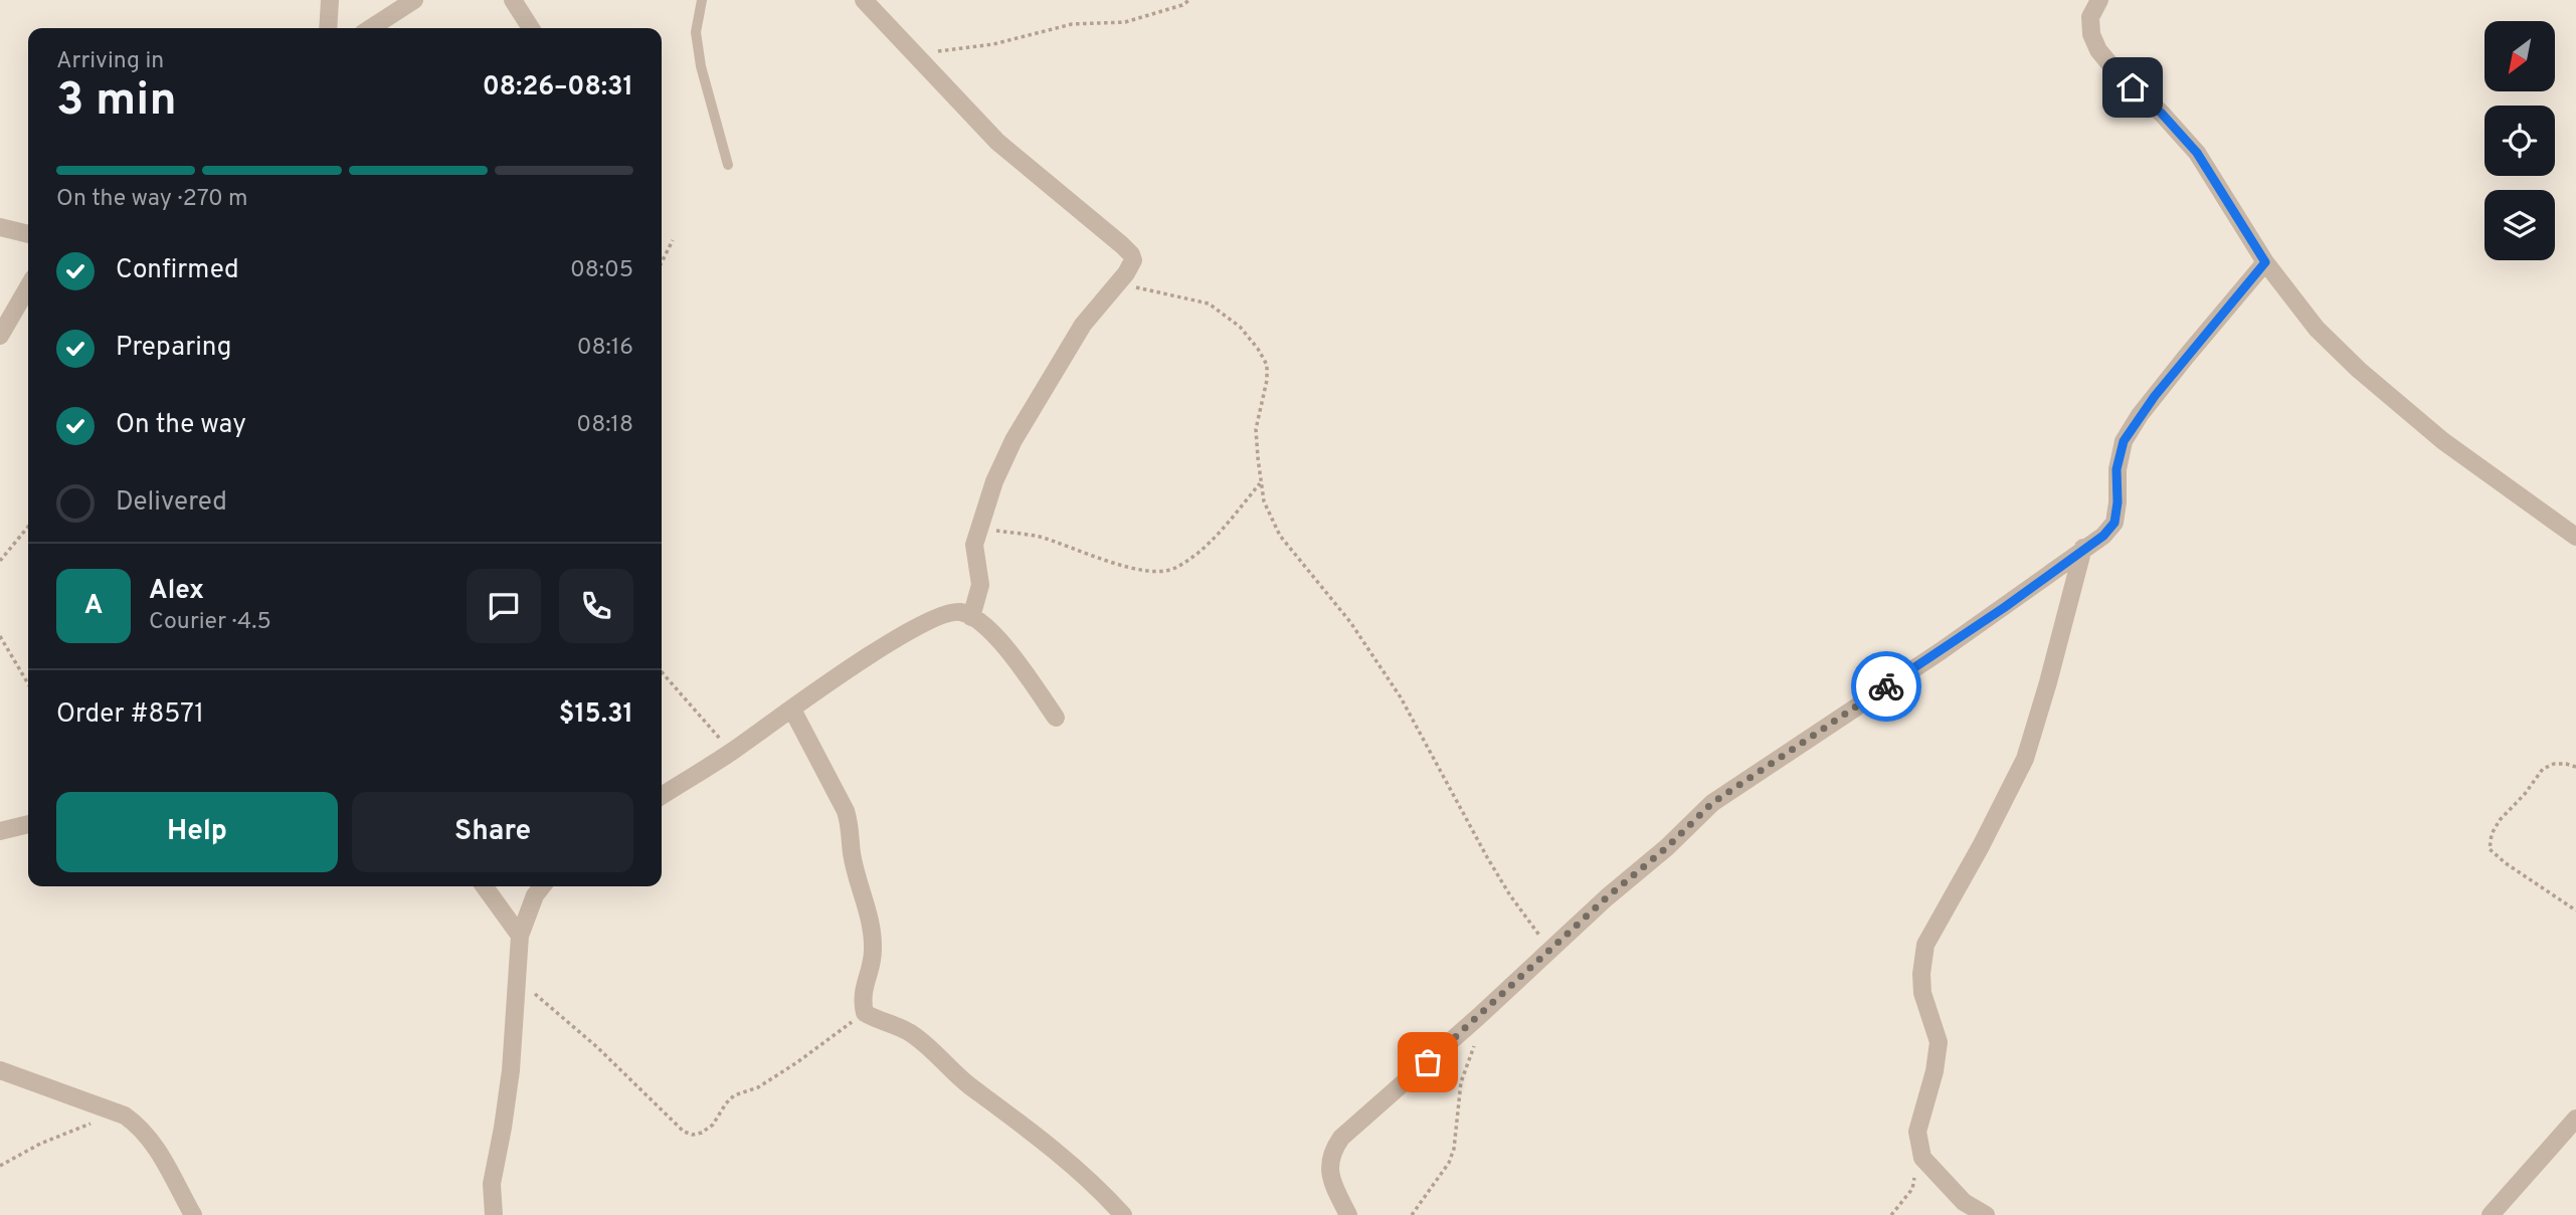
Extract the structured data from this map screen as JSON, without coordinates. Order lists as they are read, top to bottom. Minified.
{"north":"bottom left","page":{"heading":["3 min","Arriving in","08:26–08:31"],"panel":["Alex","Courier · 4.5","Order #8571","$15.31"],"bar":"On the way · 270 m","list":[["Confirmed","08:05"],["Preparing","08:16"],["On the way","08:18"],"Delivered"],"round":"A","buttons":["Help","Share"]}}
